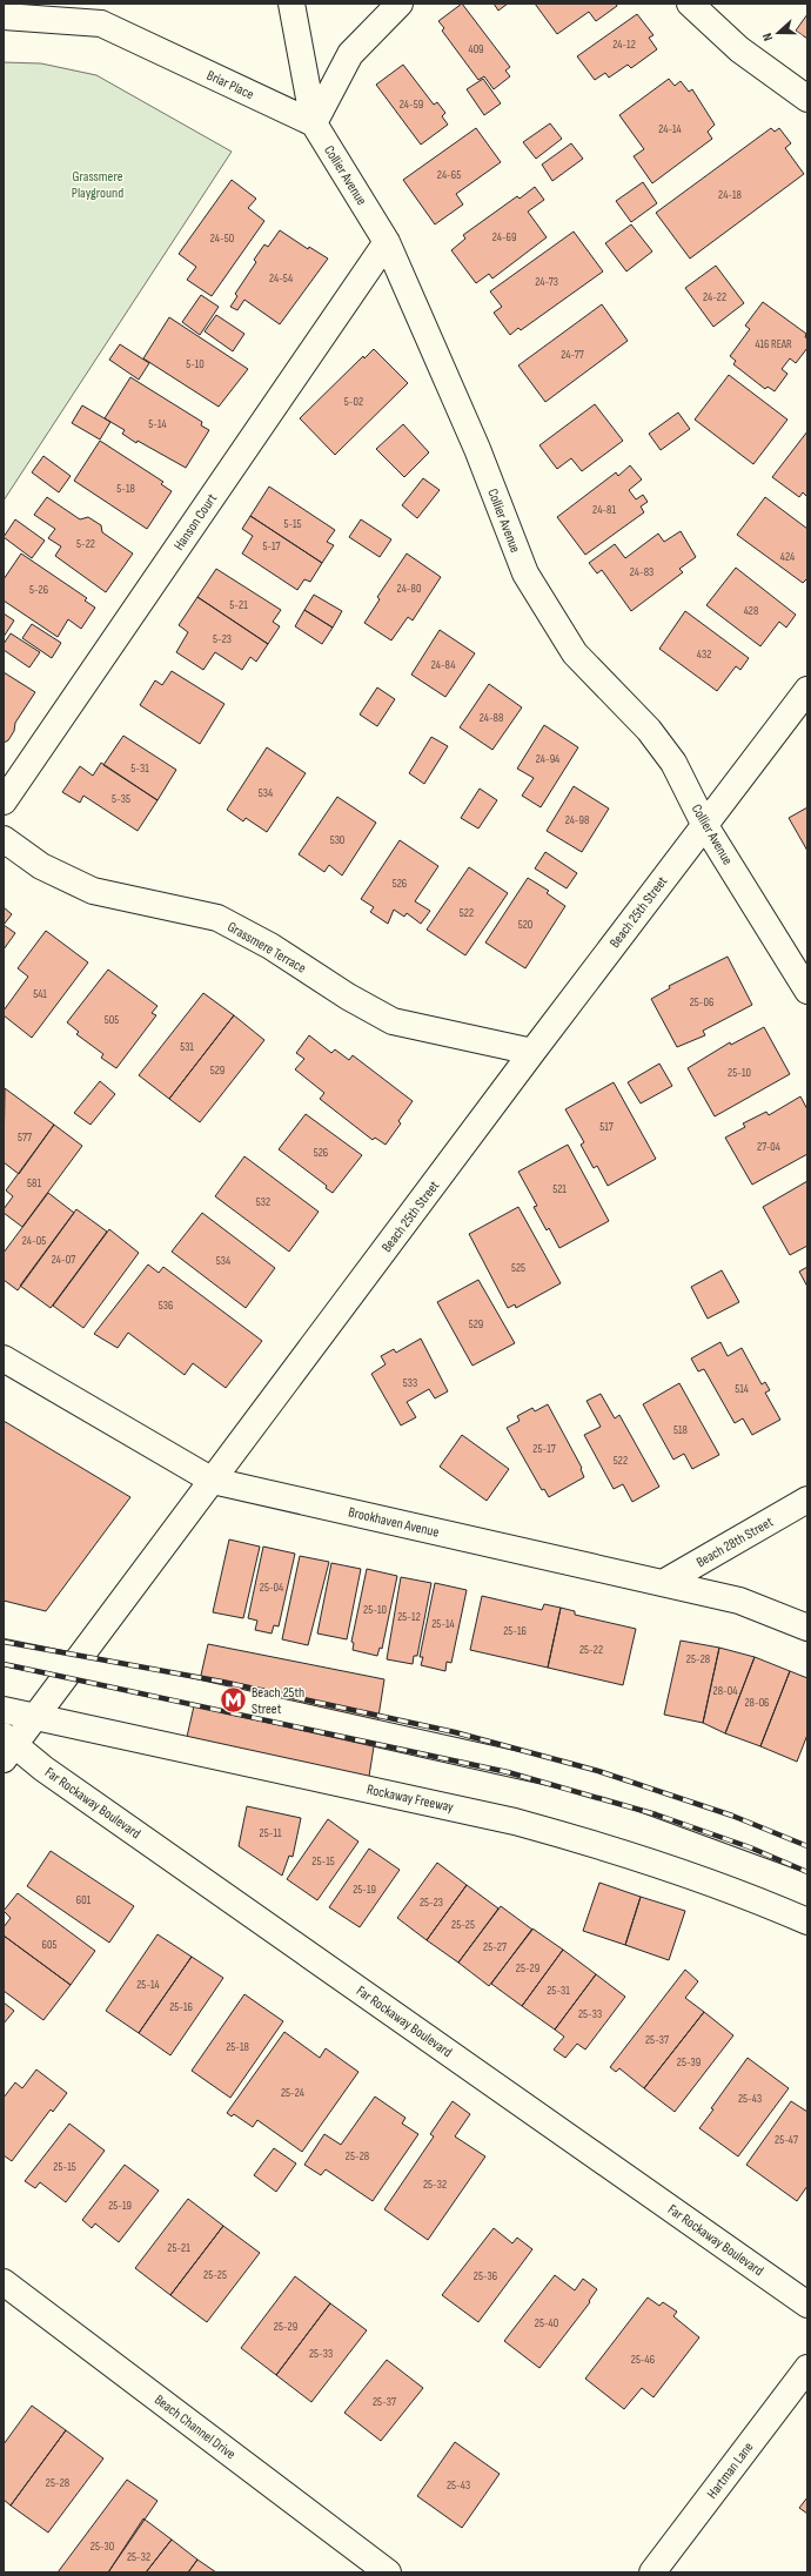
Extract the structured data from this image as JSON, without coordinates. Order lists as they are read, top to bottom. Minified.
{"streets":{"street":["Briar Place","Collier Avenue","Hanson Court","Beach 25th Street","Grassmere Terrace","Brookhaven Avenue","Beach 28th Street","Rockaway Freeway","Far Rockaway Boulevard","Beach Channel Drive","Hartman Lane"]},"crossings":[["Briar Place","Collier Avenue"],["Collier Avenue","Hanson Court"],["Collier Avenue","Beach 25th Street"],["Beach 25th Street","Grassmere Terrace"],["Beach 25th Street","Brookhaven Avenue"],["Beach 25th Street","Rockaway Freeway"],["Beach 25th Street","Far Rockaway Boulevard"],["Brookhaven Avenue","Beach 28th Street"]],"parks":["Grassmere Playground"],"places":{"metro station":["Beach 25th Street"]},"house_numbers":["24-12","409","24-59","24-14","24-65","24-18","24-69","24-50","24-54","24-73","24-22","416 REAR","24-77","5-10","5-02","5-14","5-18","24-81","5-15","5-22","5-17","424","24-83","24-80","5-26","5-21","428","5-23","432","24-84","24-88","24-94","5-31","534","5-35","24-98","530","526","522","520","541","25-06","505","531","529","25-10","517","577","27-04","526","581","521","532","24-05","24-07","534","525","536","529","533","514","518","25-17","522","25-04","25-10","25-12","25-14","25-16","25-22","25-28","28-04","28-06","25-11","25-15","25-19","601","25-23","25-25","605","25-27","25-29","25-14","25-31","25-16","25-33","25-37","25-18","25-39","25-24","25-43","25-47","25-28","25-15","25-32","25-19","25-21","25-25","25-36","25-40","25-29","25-33","25-46","25-37","25-28","25-43","25-30","25-32"],"north":"left"}
